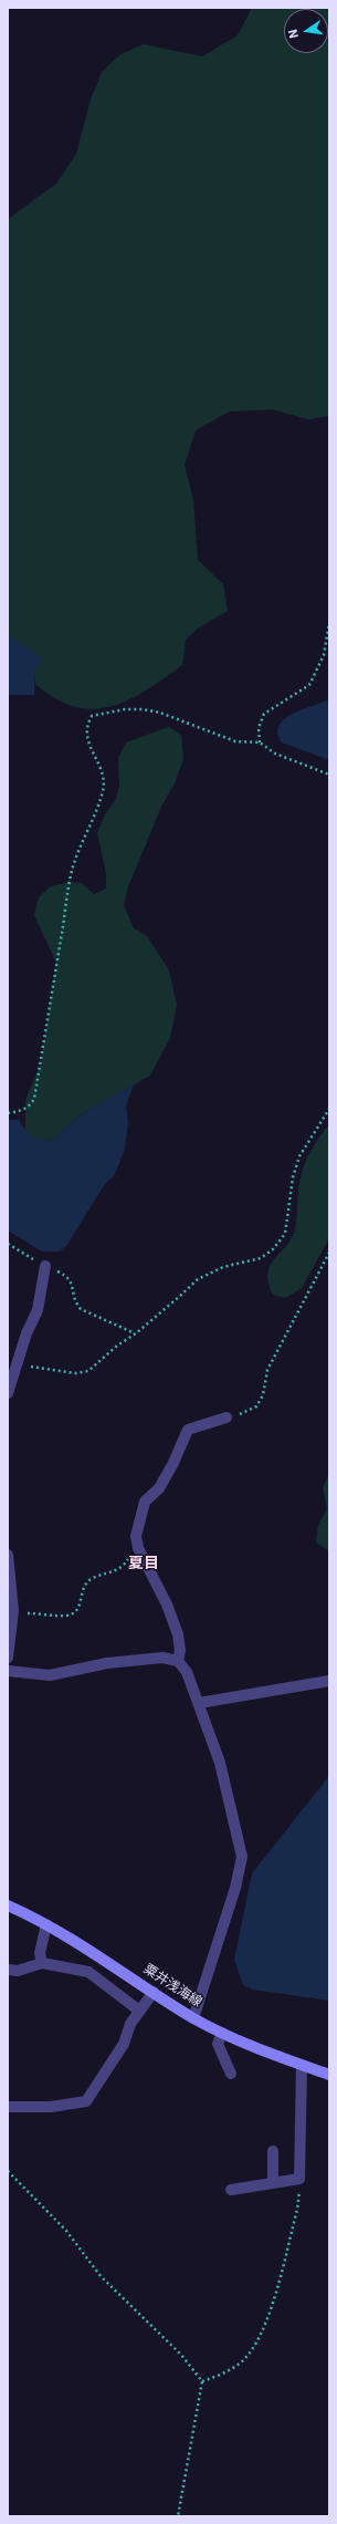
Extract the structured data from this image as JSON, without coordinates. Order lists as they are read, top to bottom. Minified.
{"streets":{"main road":["粟井浅海線"]},"districts":["夏目"],"north":"left"}
